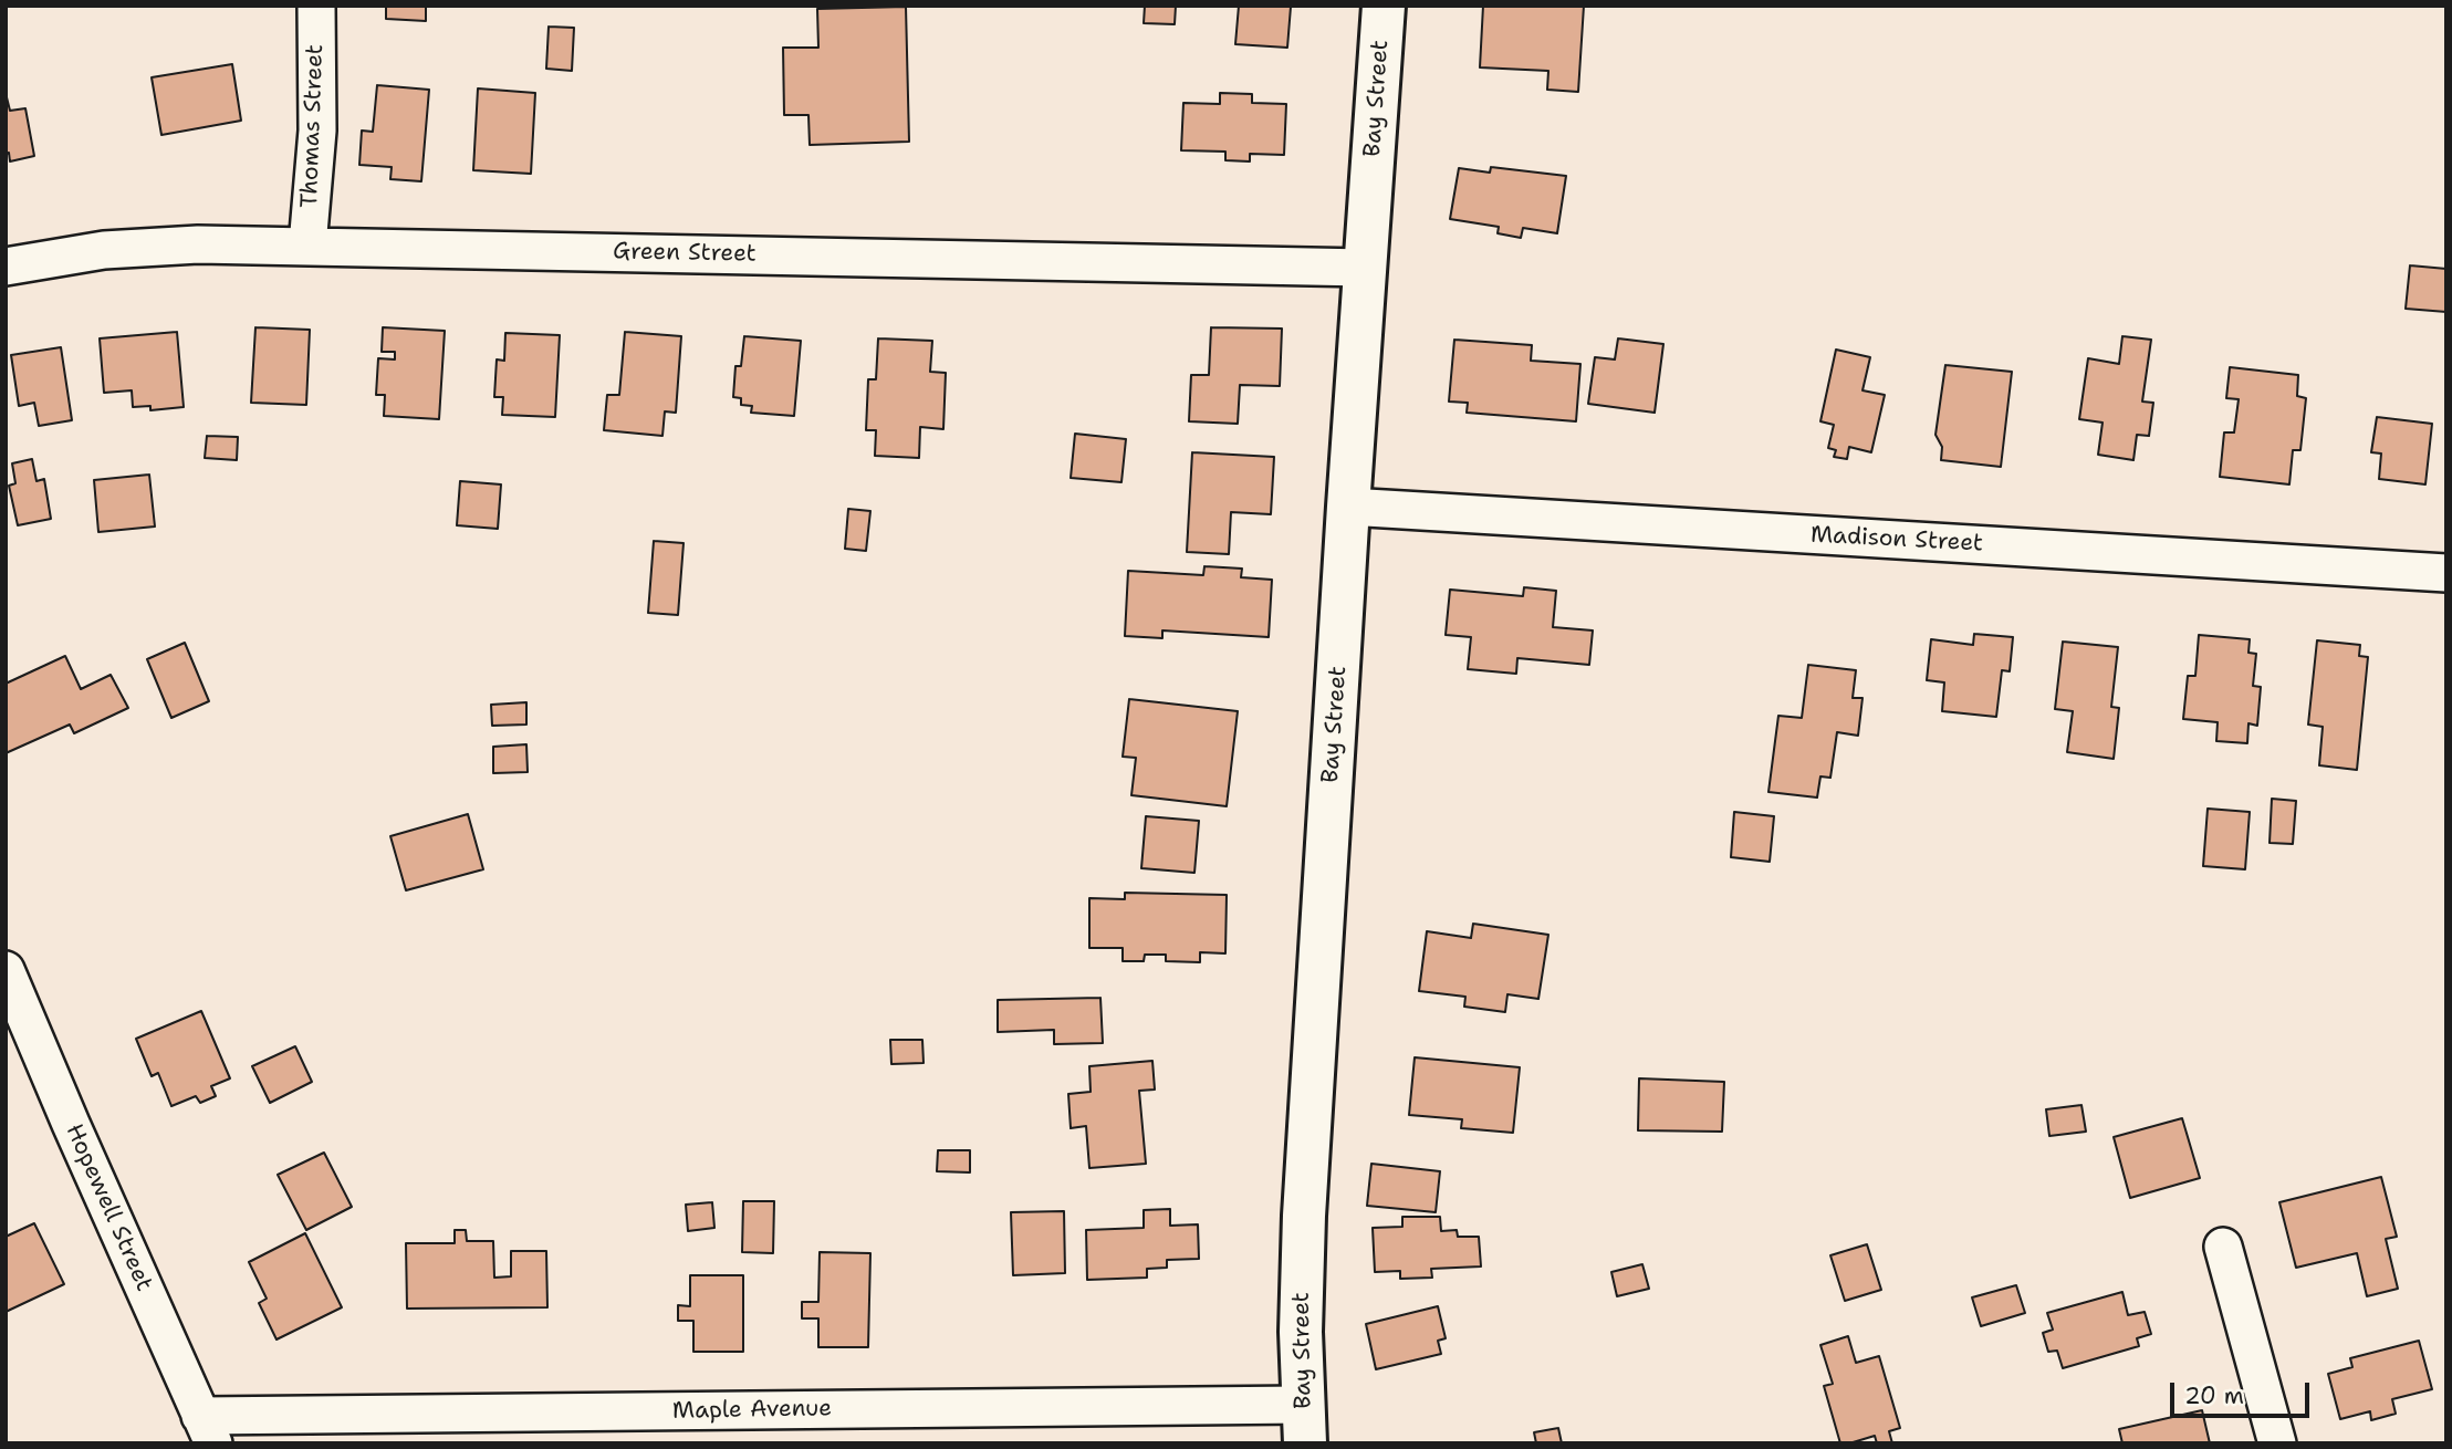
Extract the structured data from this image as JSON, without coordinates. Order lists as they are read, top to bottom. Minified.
{"streets":{"main road":["Bay Street"],"street":["Thomas Street","Green Street","Madison Street","Hopewell Street","Maple Avenue"]},"crossings":[["Bay Street","Green Street"],["Bay Street","Madison Street"],["Bay Street","Maple Avenue"],["Thomas Street","Green Street"],["Hopewell Street","Maple Avenue"]],"scale_bar":"20 m"}
